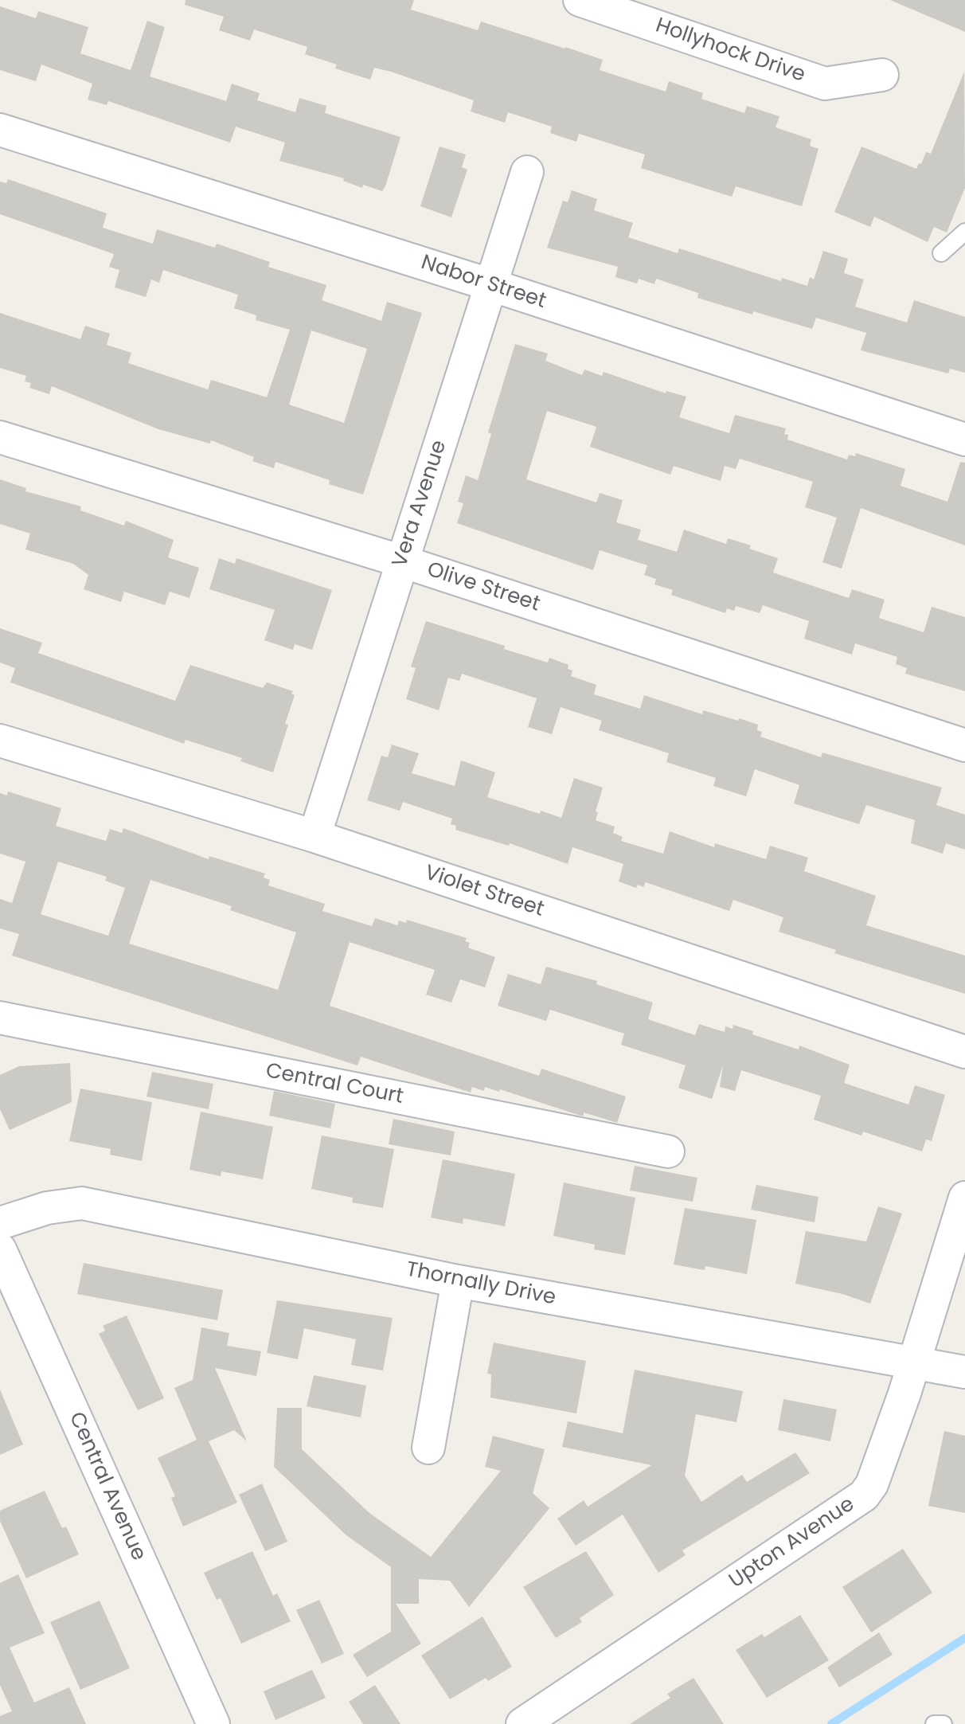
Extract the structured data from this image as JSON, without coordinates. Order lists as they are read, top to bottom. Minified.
{"streets":{"street":["Hollyhock Drive","Nabor Street","Vera Avenue","Olive Street","Violet Street","Central Court","Thornally Drive","Central Avenue","Upton Avenue"]},"crossings":[["Nabor Street","Vera Avenue"],["Vera Avenue","Olive Street"],["Vera Avenue","Violet Street"],["Thornally Drive","Upton Avenue"]]}
